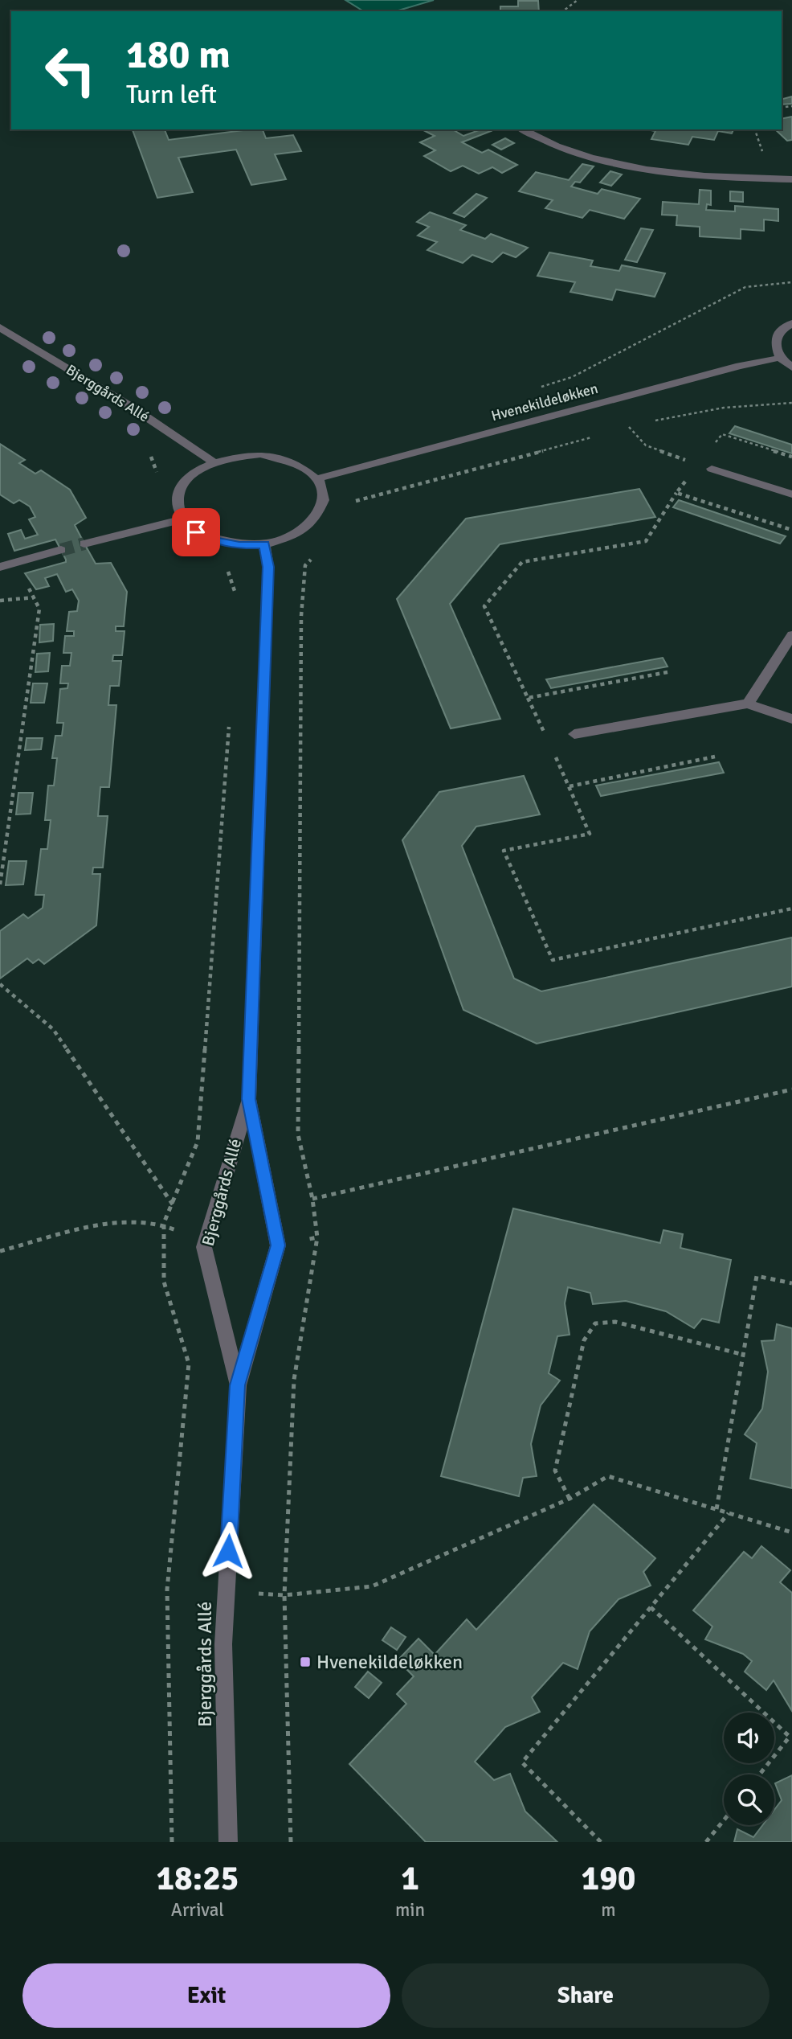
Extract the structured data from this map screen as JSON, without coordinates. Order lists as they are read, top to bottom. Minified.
{"streets":{"street":["Bjerggårds Allé","Hvenekildeløkken"]},"crossings":[["Bjerggårds Allé","Hvenekildeløkken"]],"places":{"transit":["Hvenekildeløkken"]},"page":{"turn":["180 m","Turn left"],"eta":["18:25","Arrival","1","min","190","m"],"buttons":["Exit","Share"]}}
